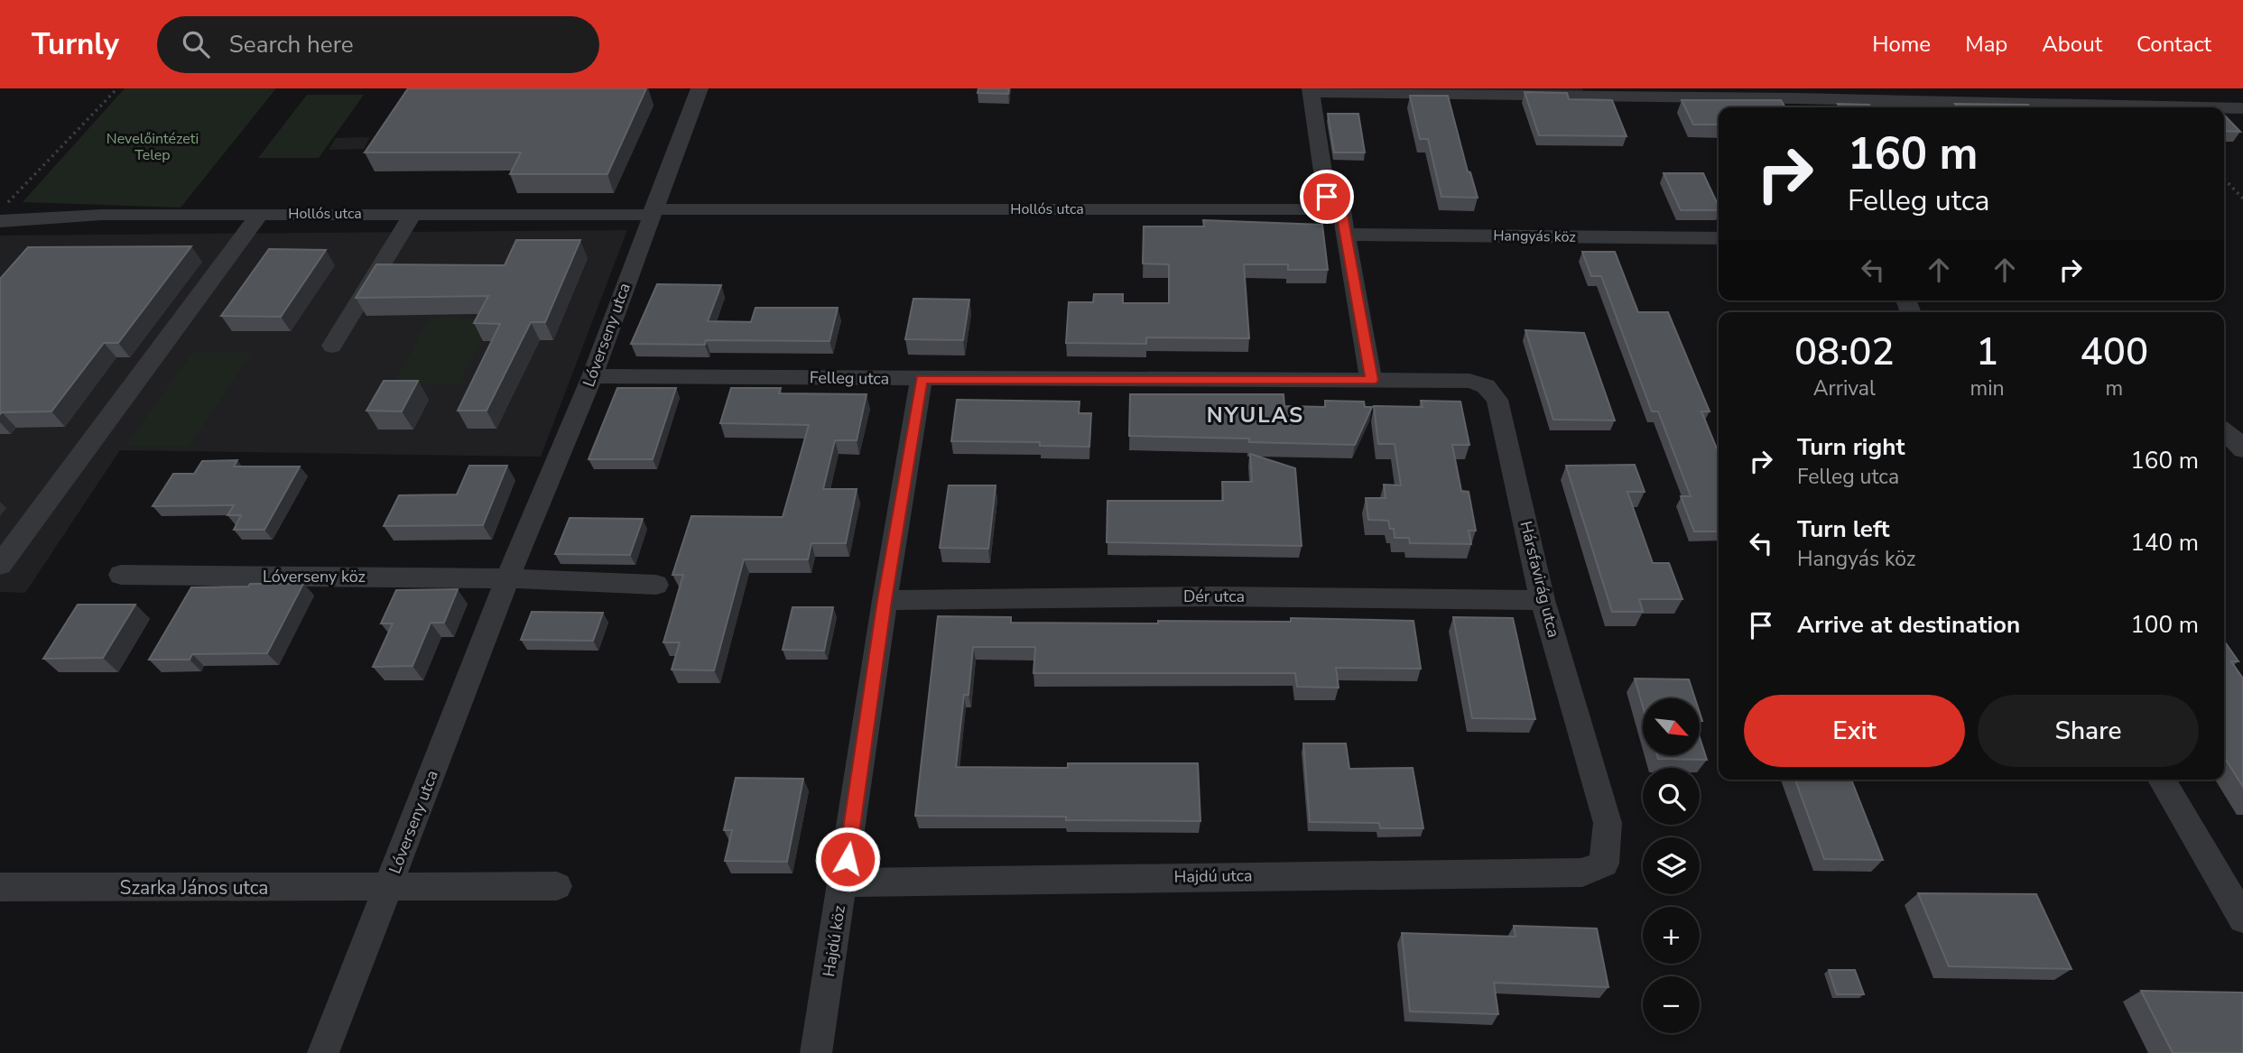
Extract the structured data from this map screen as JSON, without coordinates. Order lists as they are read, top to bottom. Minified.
{"streets":{"street":["Hollós utca","Hangyás köz","Lóverseny utca","Felleg utca","Lóverseny köz","Hársfavirág utca","Dér utca","Hajdú utca","Szarka János utca","Hajdú köz"]},"crossings":[["Hollós utca","Lóverseny utca"],["Lóverseny utca","Felleg utca"],["Lóverseny utca","Lóverseny köz"],["Lóverseny utca","Szarka János utca"],["Felleg utca","Hársfavirág utca"],["Felleg utca","Hajdú köz"],["Hársfavirág utca","Dér utca"],["Hársfavirág utca","Hajdú utca"],["Dér utca","Hajdú köz"],["Hajdú utca","Hajdú köz"]],"districts":["NYULAS"],"parks":["Nevelőintézeti Telep"],"north":"bottom right","page":{"header":"Turnly","search":"Search here","nav":["Home","Map","About","Contact"],"turn":["160 m","Felleg utca"],"eta":["08:02","Arrival","1","min","400","m"],"list":[{"name":"Turn right","note":"Felleg utca","value":"160 m"},{"name":"Turn left","note":"Hangyás köz","value":"140 m"},{"name":"Arrive at destination","value":"100 m"}],"buttons":["Exit","Share"],"map_buttons":["+","−"]}}
